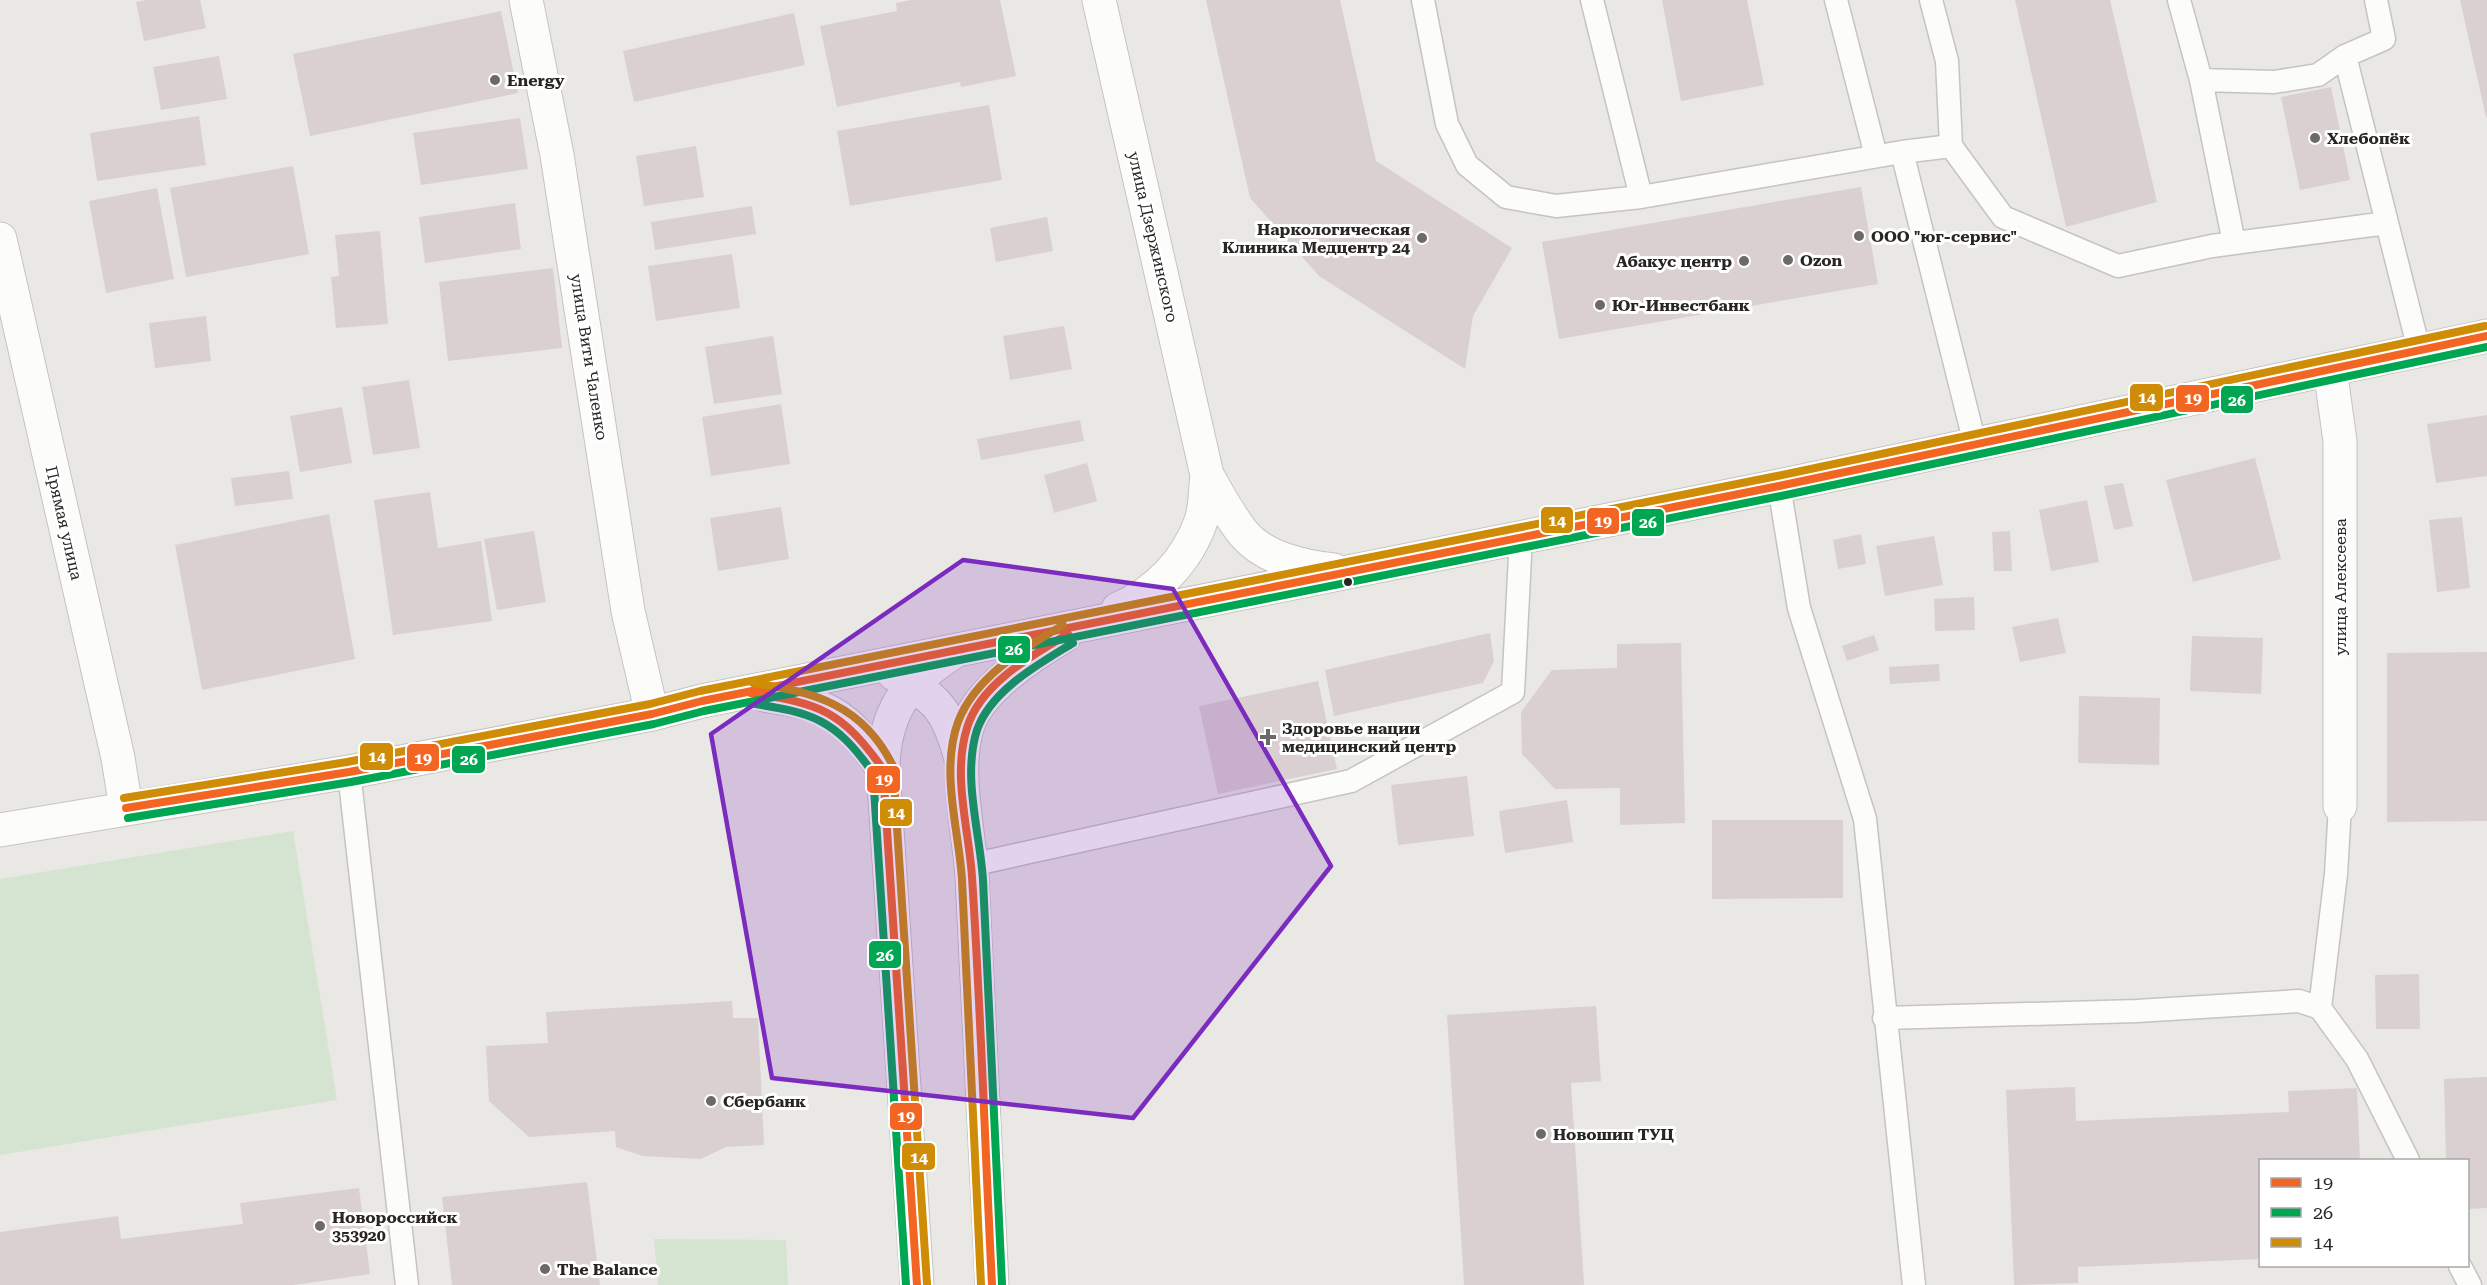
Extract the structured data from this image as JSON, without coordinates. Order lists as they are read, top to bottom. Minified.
{"streets":{"street":["улица Дзержинского","улица Вити Чаленко","Прямая улица","улица Алексеева"]},"places":{"other":["Energy","Хлебопёк","ООО \"юг-сервис\"","Наркологическая Клиника Медцентр 24","Ozon","Абакус центр","Юг-Инвестбанк","Сбербанк","Новошип ТУЦ","Новороссийск 353920","The Balance"],"health":["Здоровье нации медицинский центр"]},"lines":["transit line 14","transit line 19","transit line 26"],"legend":["19","26","14"]}
